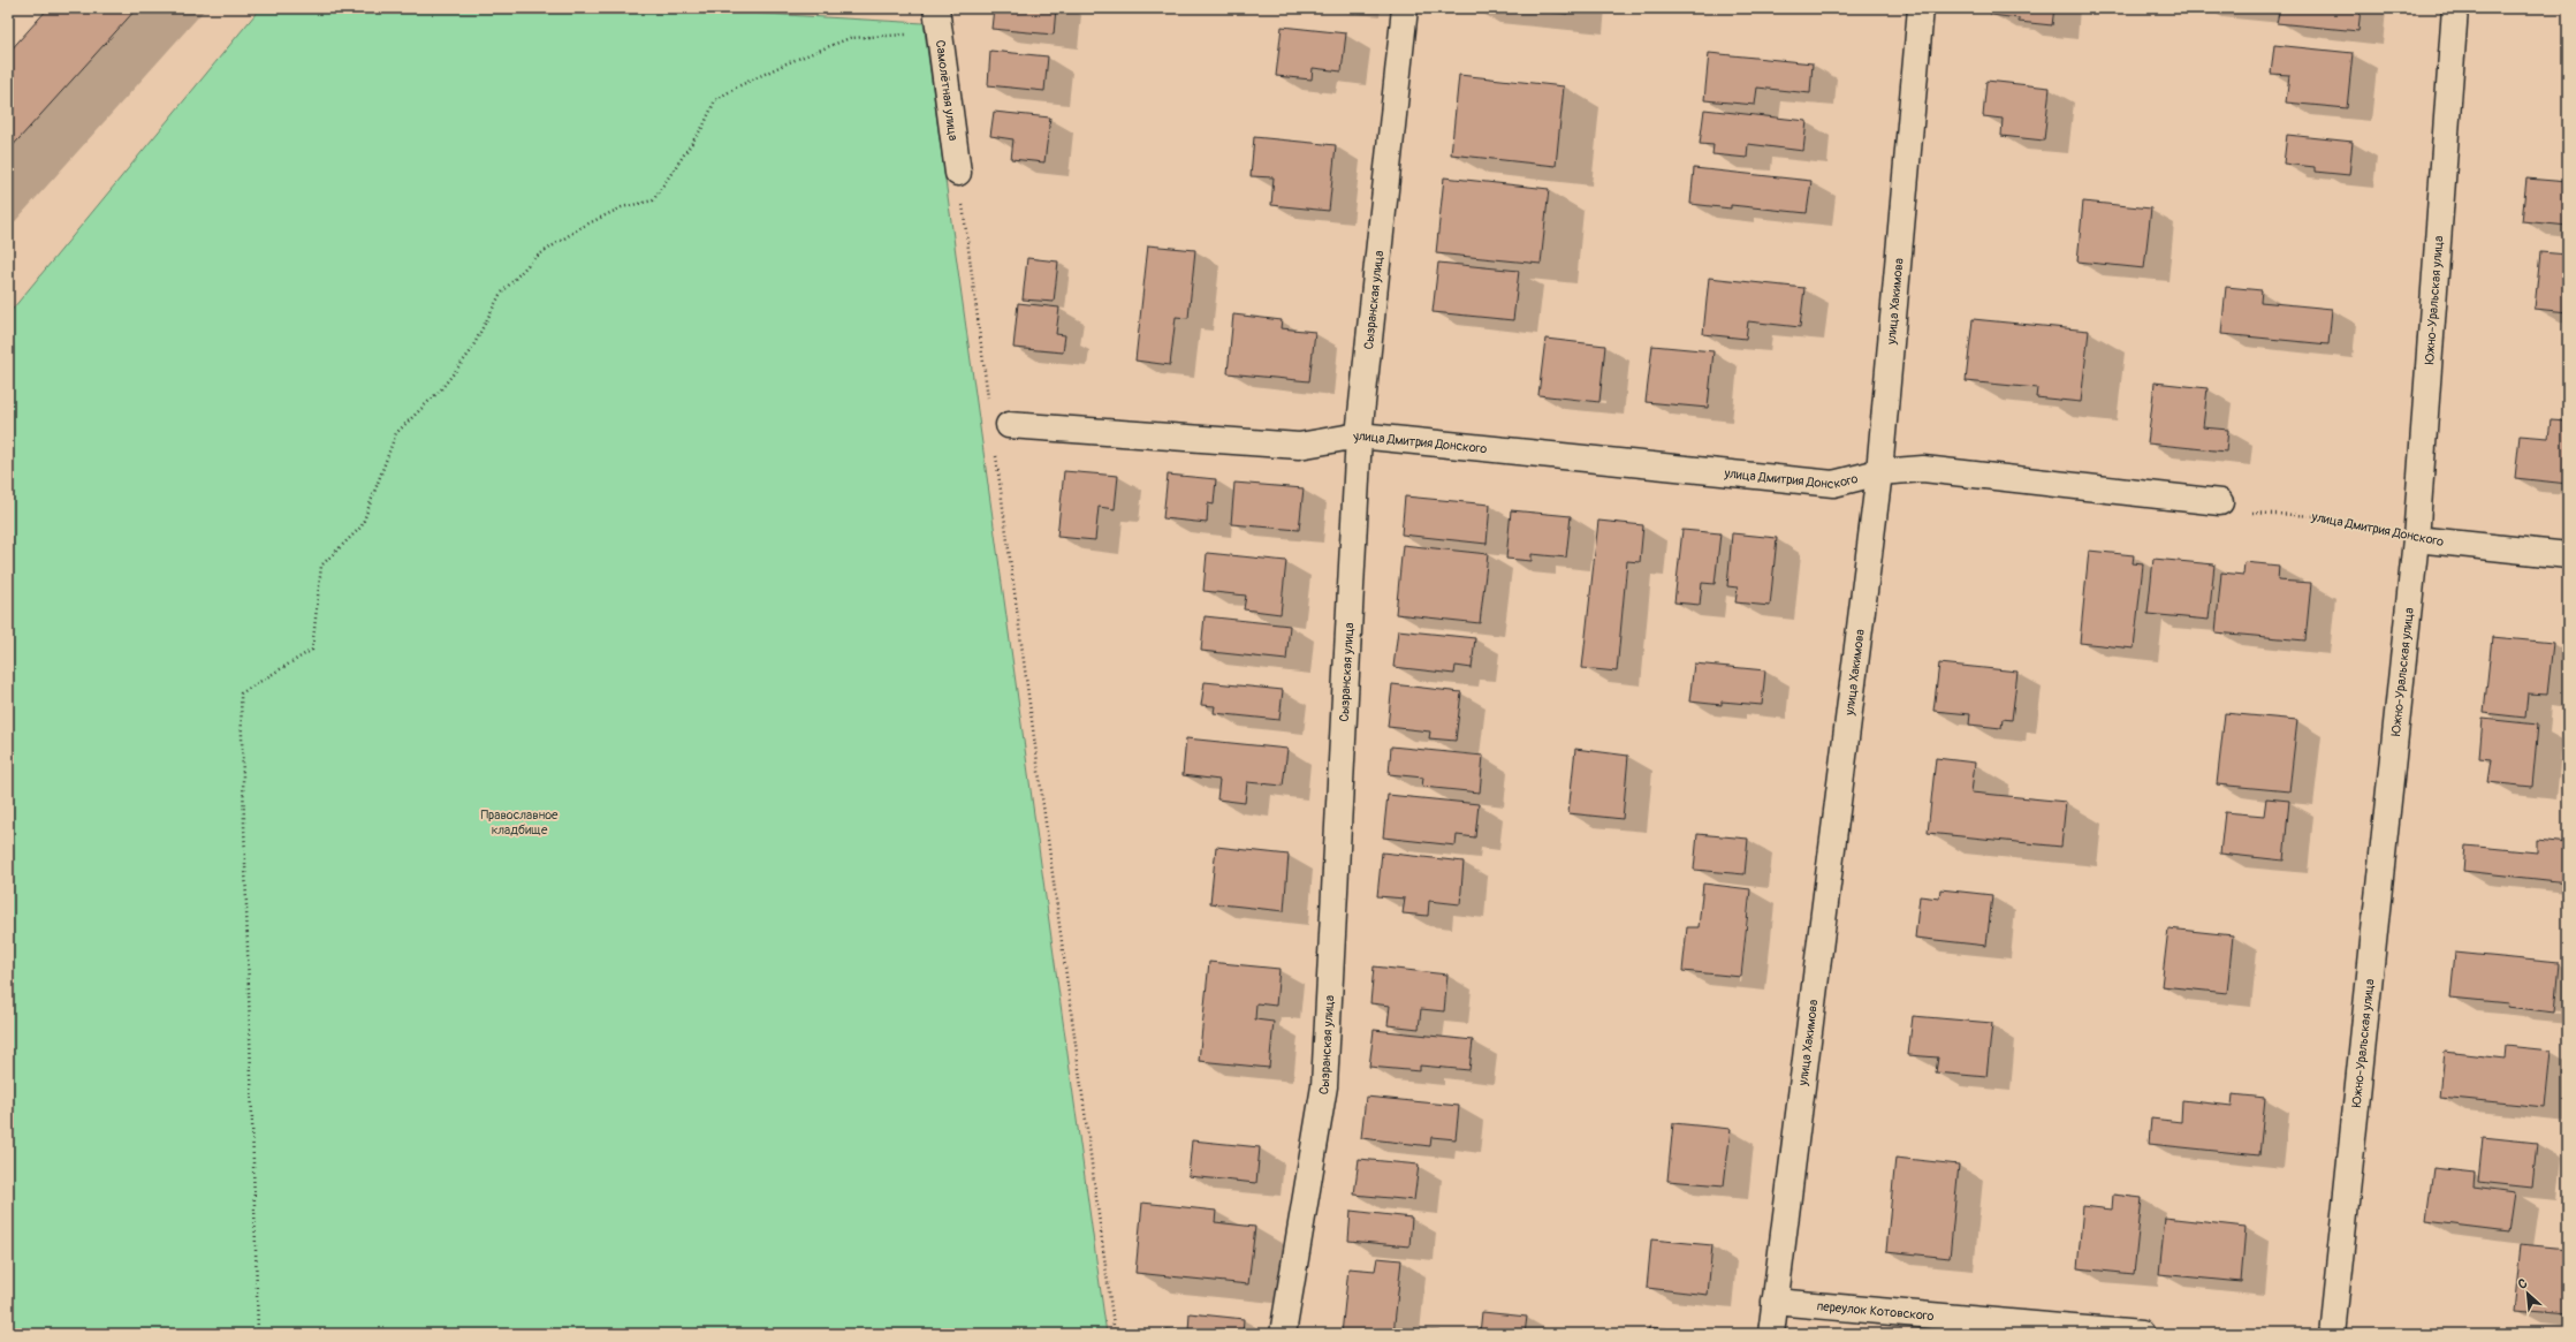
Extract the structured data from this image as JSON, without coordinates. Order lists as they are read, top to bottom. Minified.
{"streets":{"street":["Самолётная улица","Сызранская улица","Южно-Уральская улица","улица Хакимова","улица Дмитрия Донского","переулок Котовского"]},"crossings":[["Сызранская улица","улица Дмитрия Донского"],["Южно-Уральская улица","улица Дмитрия Донского"],["улица Хакимова","улица Дмитрия Донского"],["улица Хакимова","переулок Котовского"]],"parks":["Православное кладбище"],"north":"top left"}
